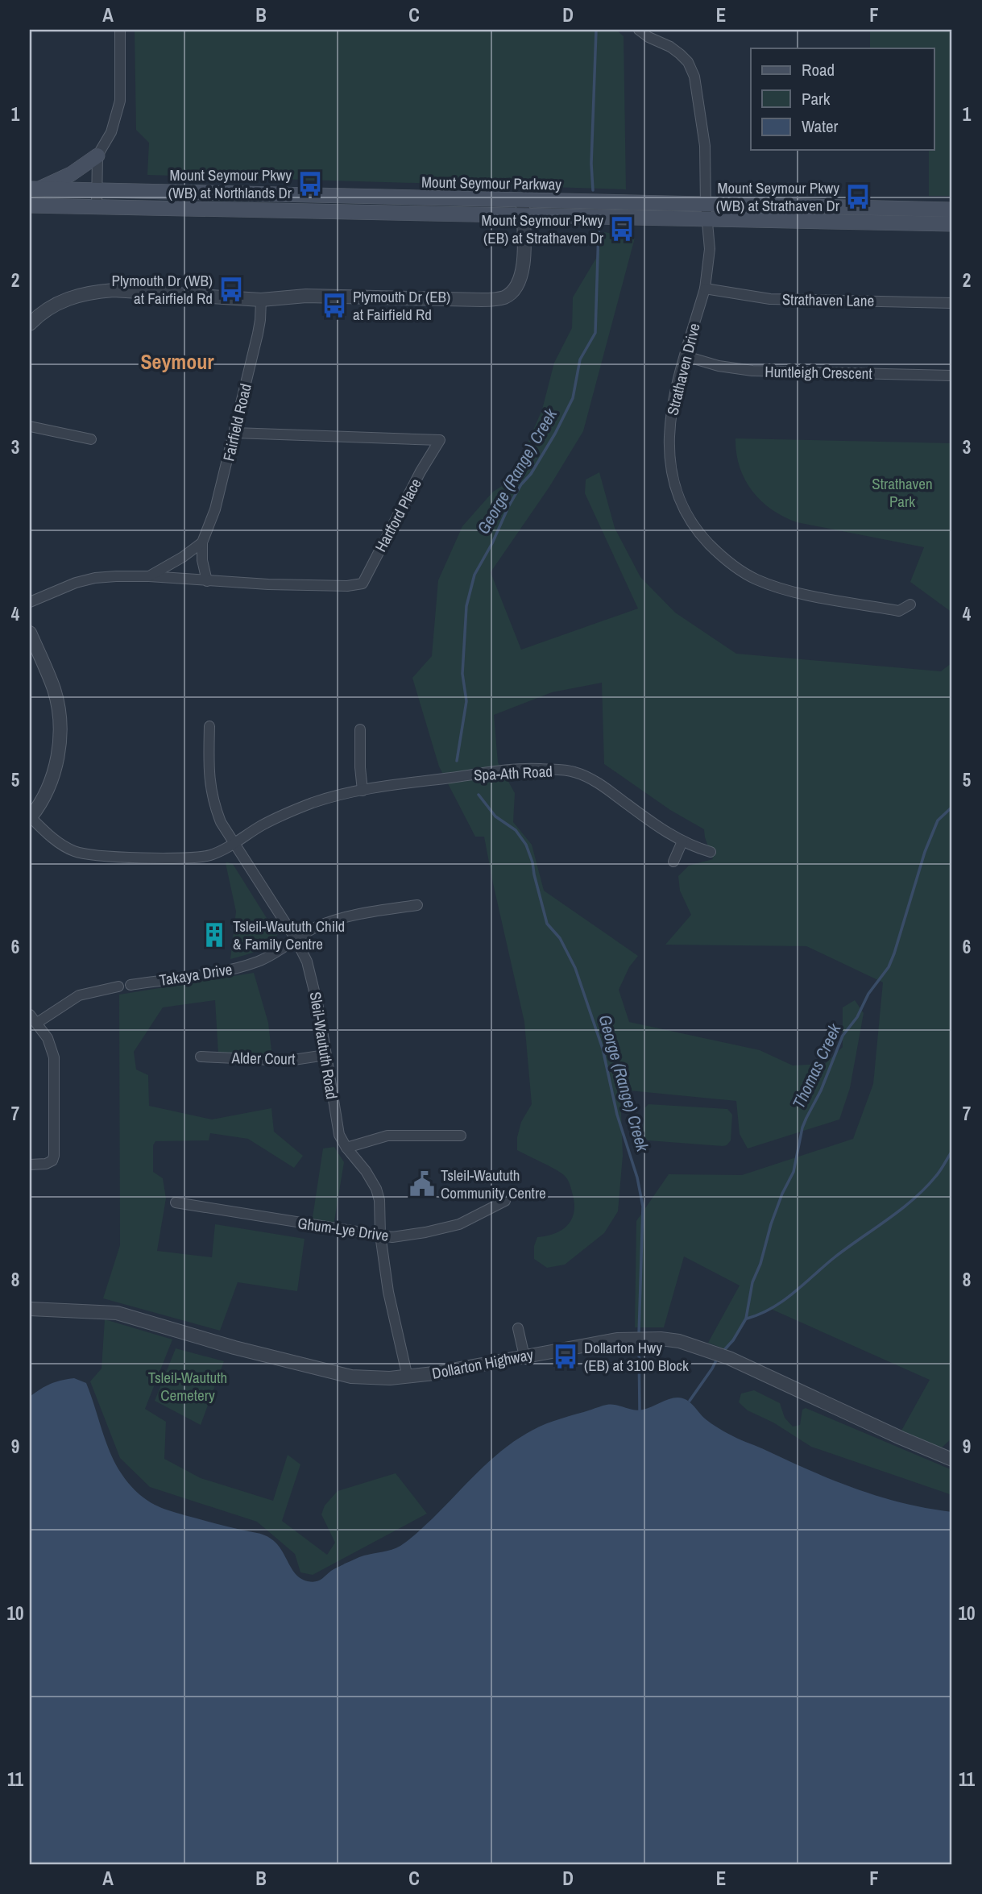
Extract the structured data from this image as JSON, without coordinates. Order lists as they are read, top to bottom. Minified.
{"streets":{"main road":["Mount Seymour Parkway"],"street":["Strathaven Lane","Strathaven Drive","Huntleigh Crescent","Fairfield Road","Hartford Place","Spa-Ath Road","Takaya Drive","Sleil-Waututh Road","Alder Court","Ghum-Lye Drive","Dollarton Highway"]},"crossings":[["Mount Seymour Parkway","Strathaven Drive"],["Strathaven Lane","Strathaven Drive"],["Strathaven Drive","Huntleigh Crescent"],["Fairfield Road","Hartford Place"],["Spa-Ath Road","Sleil-Waututh Road"],["Takaya Drive","Sleil-Waututh Road"],["Sleil-Waututh Road","Alder Court"],["Sleil-Waututh Road","Ghum-Lye Drive"],["Sleil-Waututh Road","Dollarton Highway"]],"districts":["Seymour"],"water":["George (Range) Creek","Thomas Creek"],"parks":["Strathaven Park","Tsleil-Waututh Cemetery"],"places":{"bus stop":["Mount Seymour Pkwy (WB) at Northlands Dr","Mount Seymour Pkwy (WB) at Strathaven Dr","Mount Seymour Pkwy (EB) at Strathaven Dr","Plymouth Dr (WB) at Fairfield Rd","Plymouth Dr (EB) at Fairfield Rd","Dollarton Hwy (EB) at 3100 Block"],"building":["Tsleil-Waututh Child & Family Centre"],"public building":["Tsleil-Waututh Community Centre"]},"legend":["Road","Park","Water"],"grid":{"columns":["A","B","C","D","E","F"],"rows":["1","2","3","4","5","6","7","8","9","10","11"]}}
